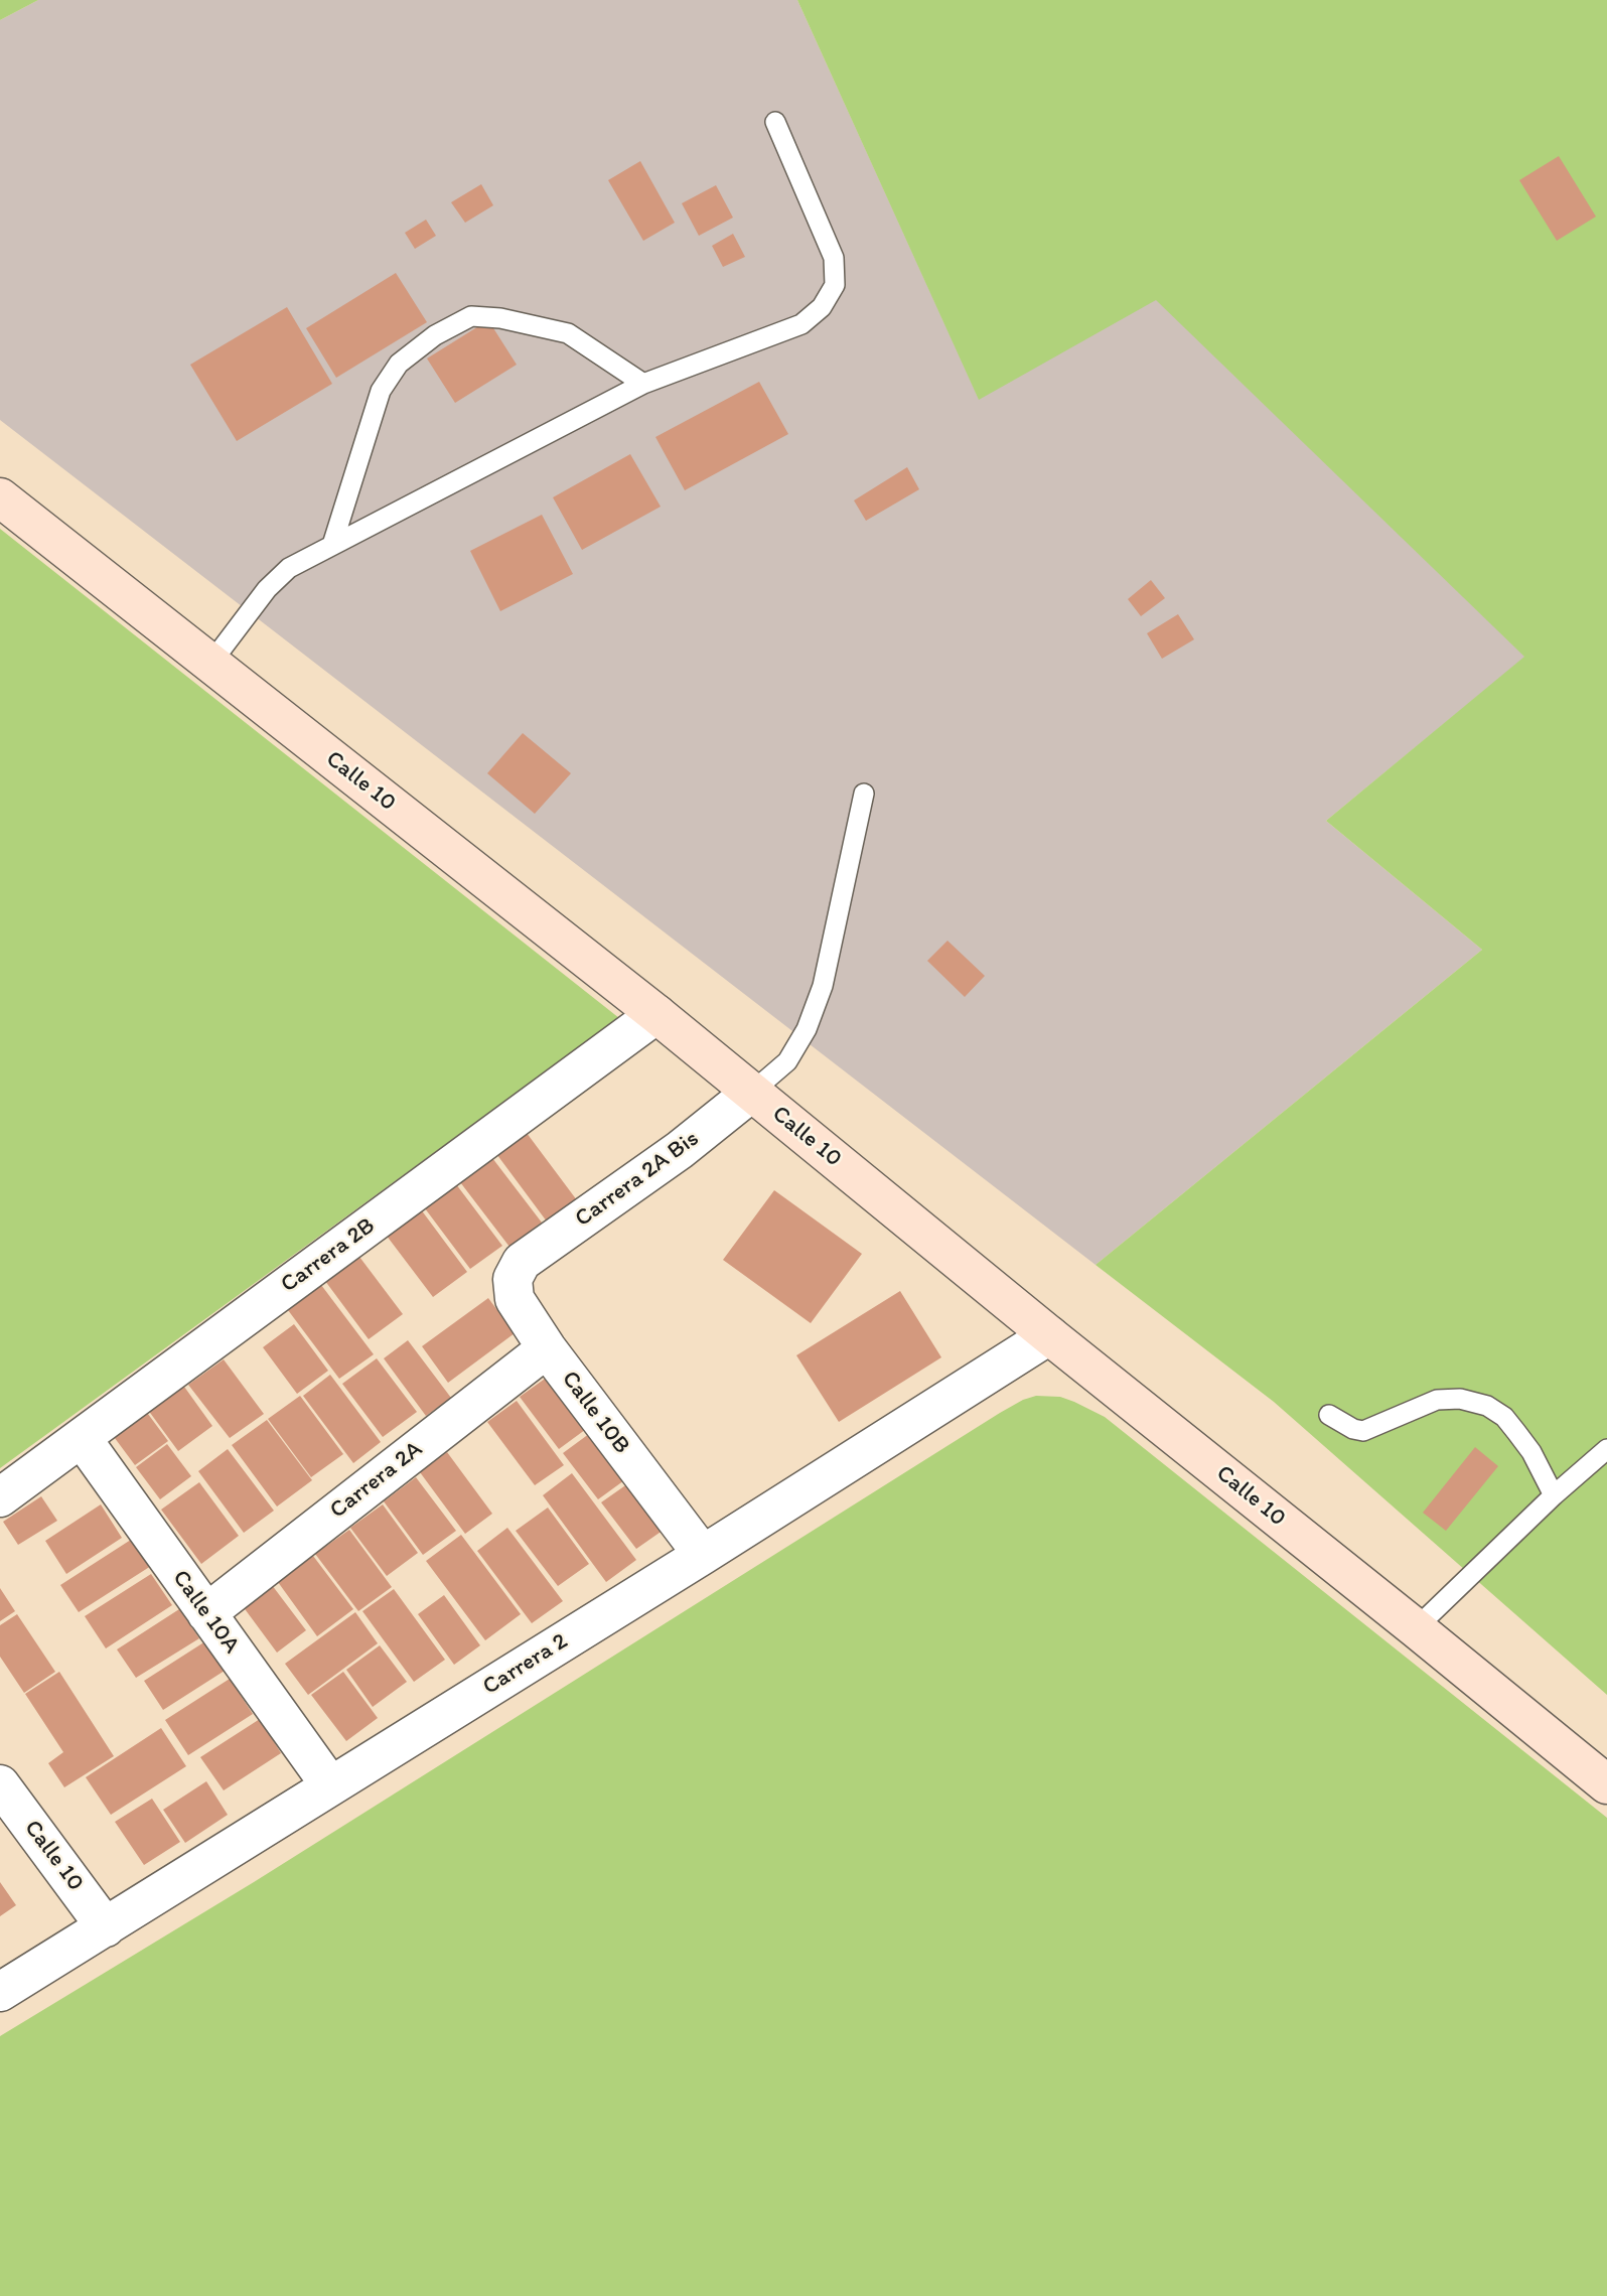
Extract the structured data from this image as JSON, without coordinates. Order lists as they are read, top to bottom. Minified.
{"streets":{"street":["Calle 10","Carrera 2A Bis","Carrera 2B","Calle 10B","Carrera 2A","Calle 10A","Carrera 2"]},"crossings":[["Calle 10","Carrera 2A Bis"],["Calle 10","Carrera 2B"],["Calle 10","Carrera 2"],["Carrera 2A Bis","Calle 10B"],["Carrera 2B","Calle 10A"],["Calle 10B","Carrera 2A"],["Calle 10B","Carrera 2"],["Carrera 2A","Calle 10A"],["Calle 10A","Carrera 2"]]}
